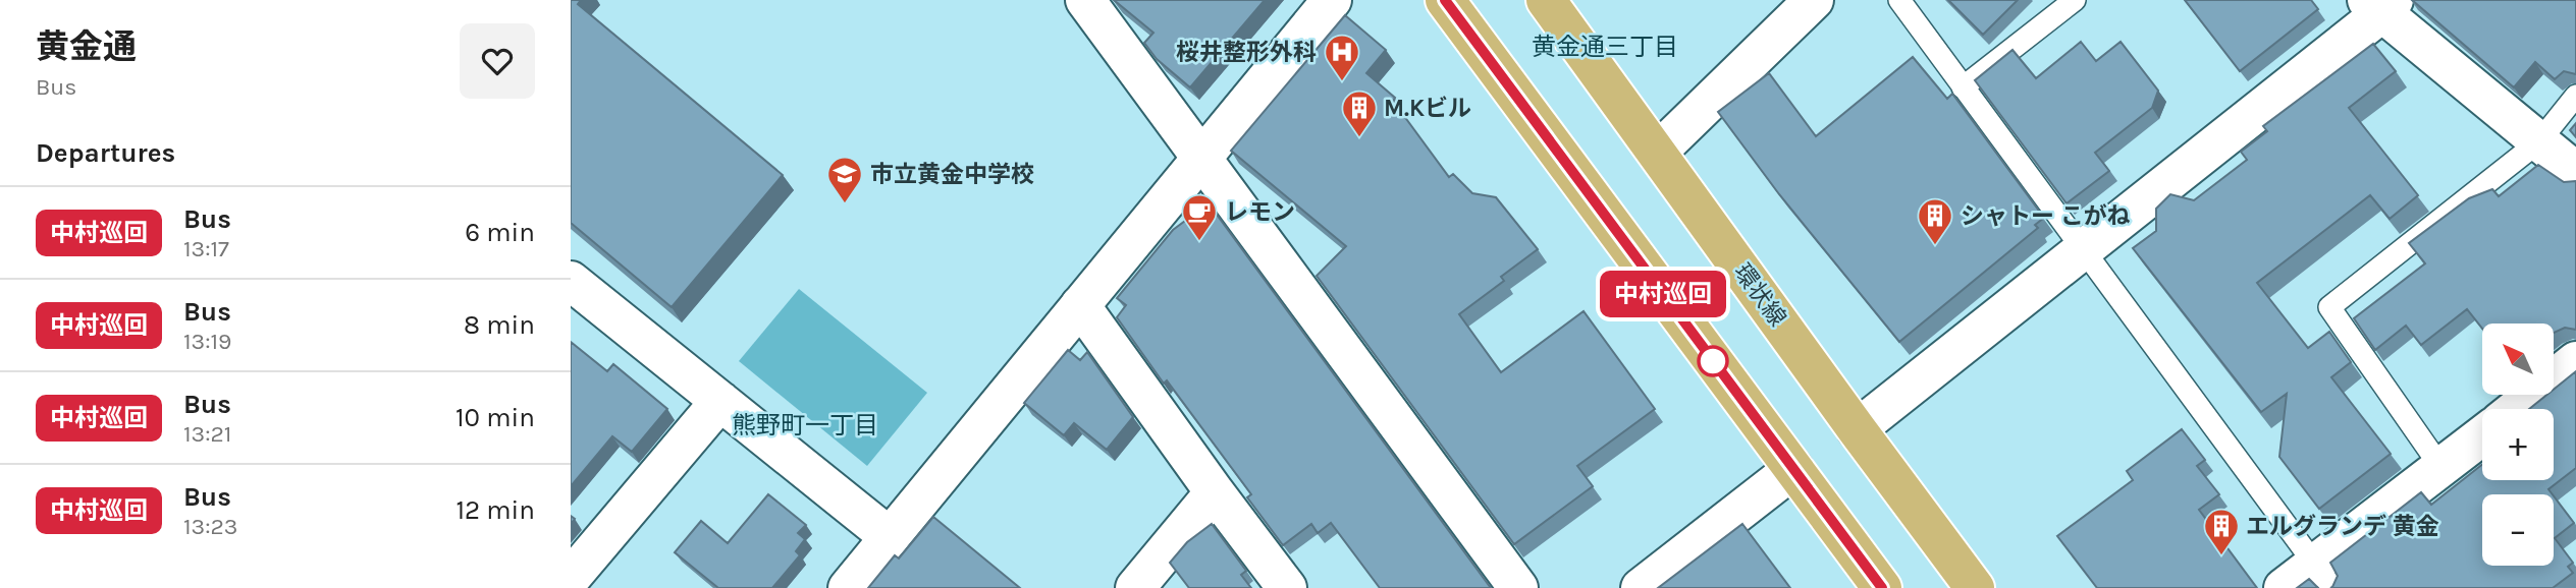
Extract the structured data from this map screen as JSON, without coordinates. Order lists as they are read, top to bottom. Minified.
{"streets":{"main road":["環状線"]},"districts":["黄金通三丁目","熊野町一丁目"],"places":{"hospital":["桜井整形外科"],"building":["M.Kビル","シャトー こがね","エルグランデ 黄金"],"school or university":["市立黄金中学校"],"cafe":["レモン"]},"lines":["bus line 中村巡回"],"north":"top left","page":{"heading":[["黄金通","Bus"],"Departures"],"on_map":"中村巡回","list":[{"mark":"中村巡回","name":"Bus","note":"13:17","value":"6 min"},{"mark":"中村巡回","name":"Bus","note":"13:19","value":"8 min"},{"mark":"中村巡回","name":"Bus","note":"13:21","value":"10 min"},{"mark":"中村巡回","name":"Bus","note":"13:23","value":"12 min"}],"map_buttons":["+","−"]}}
